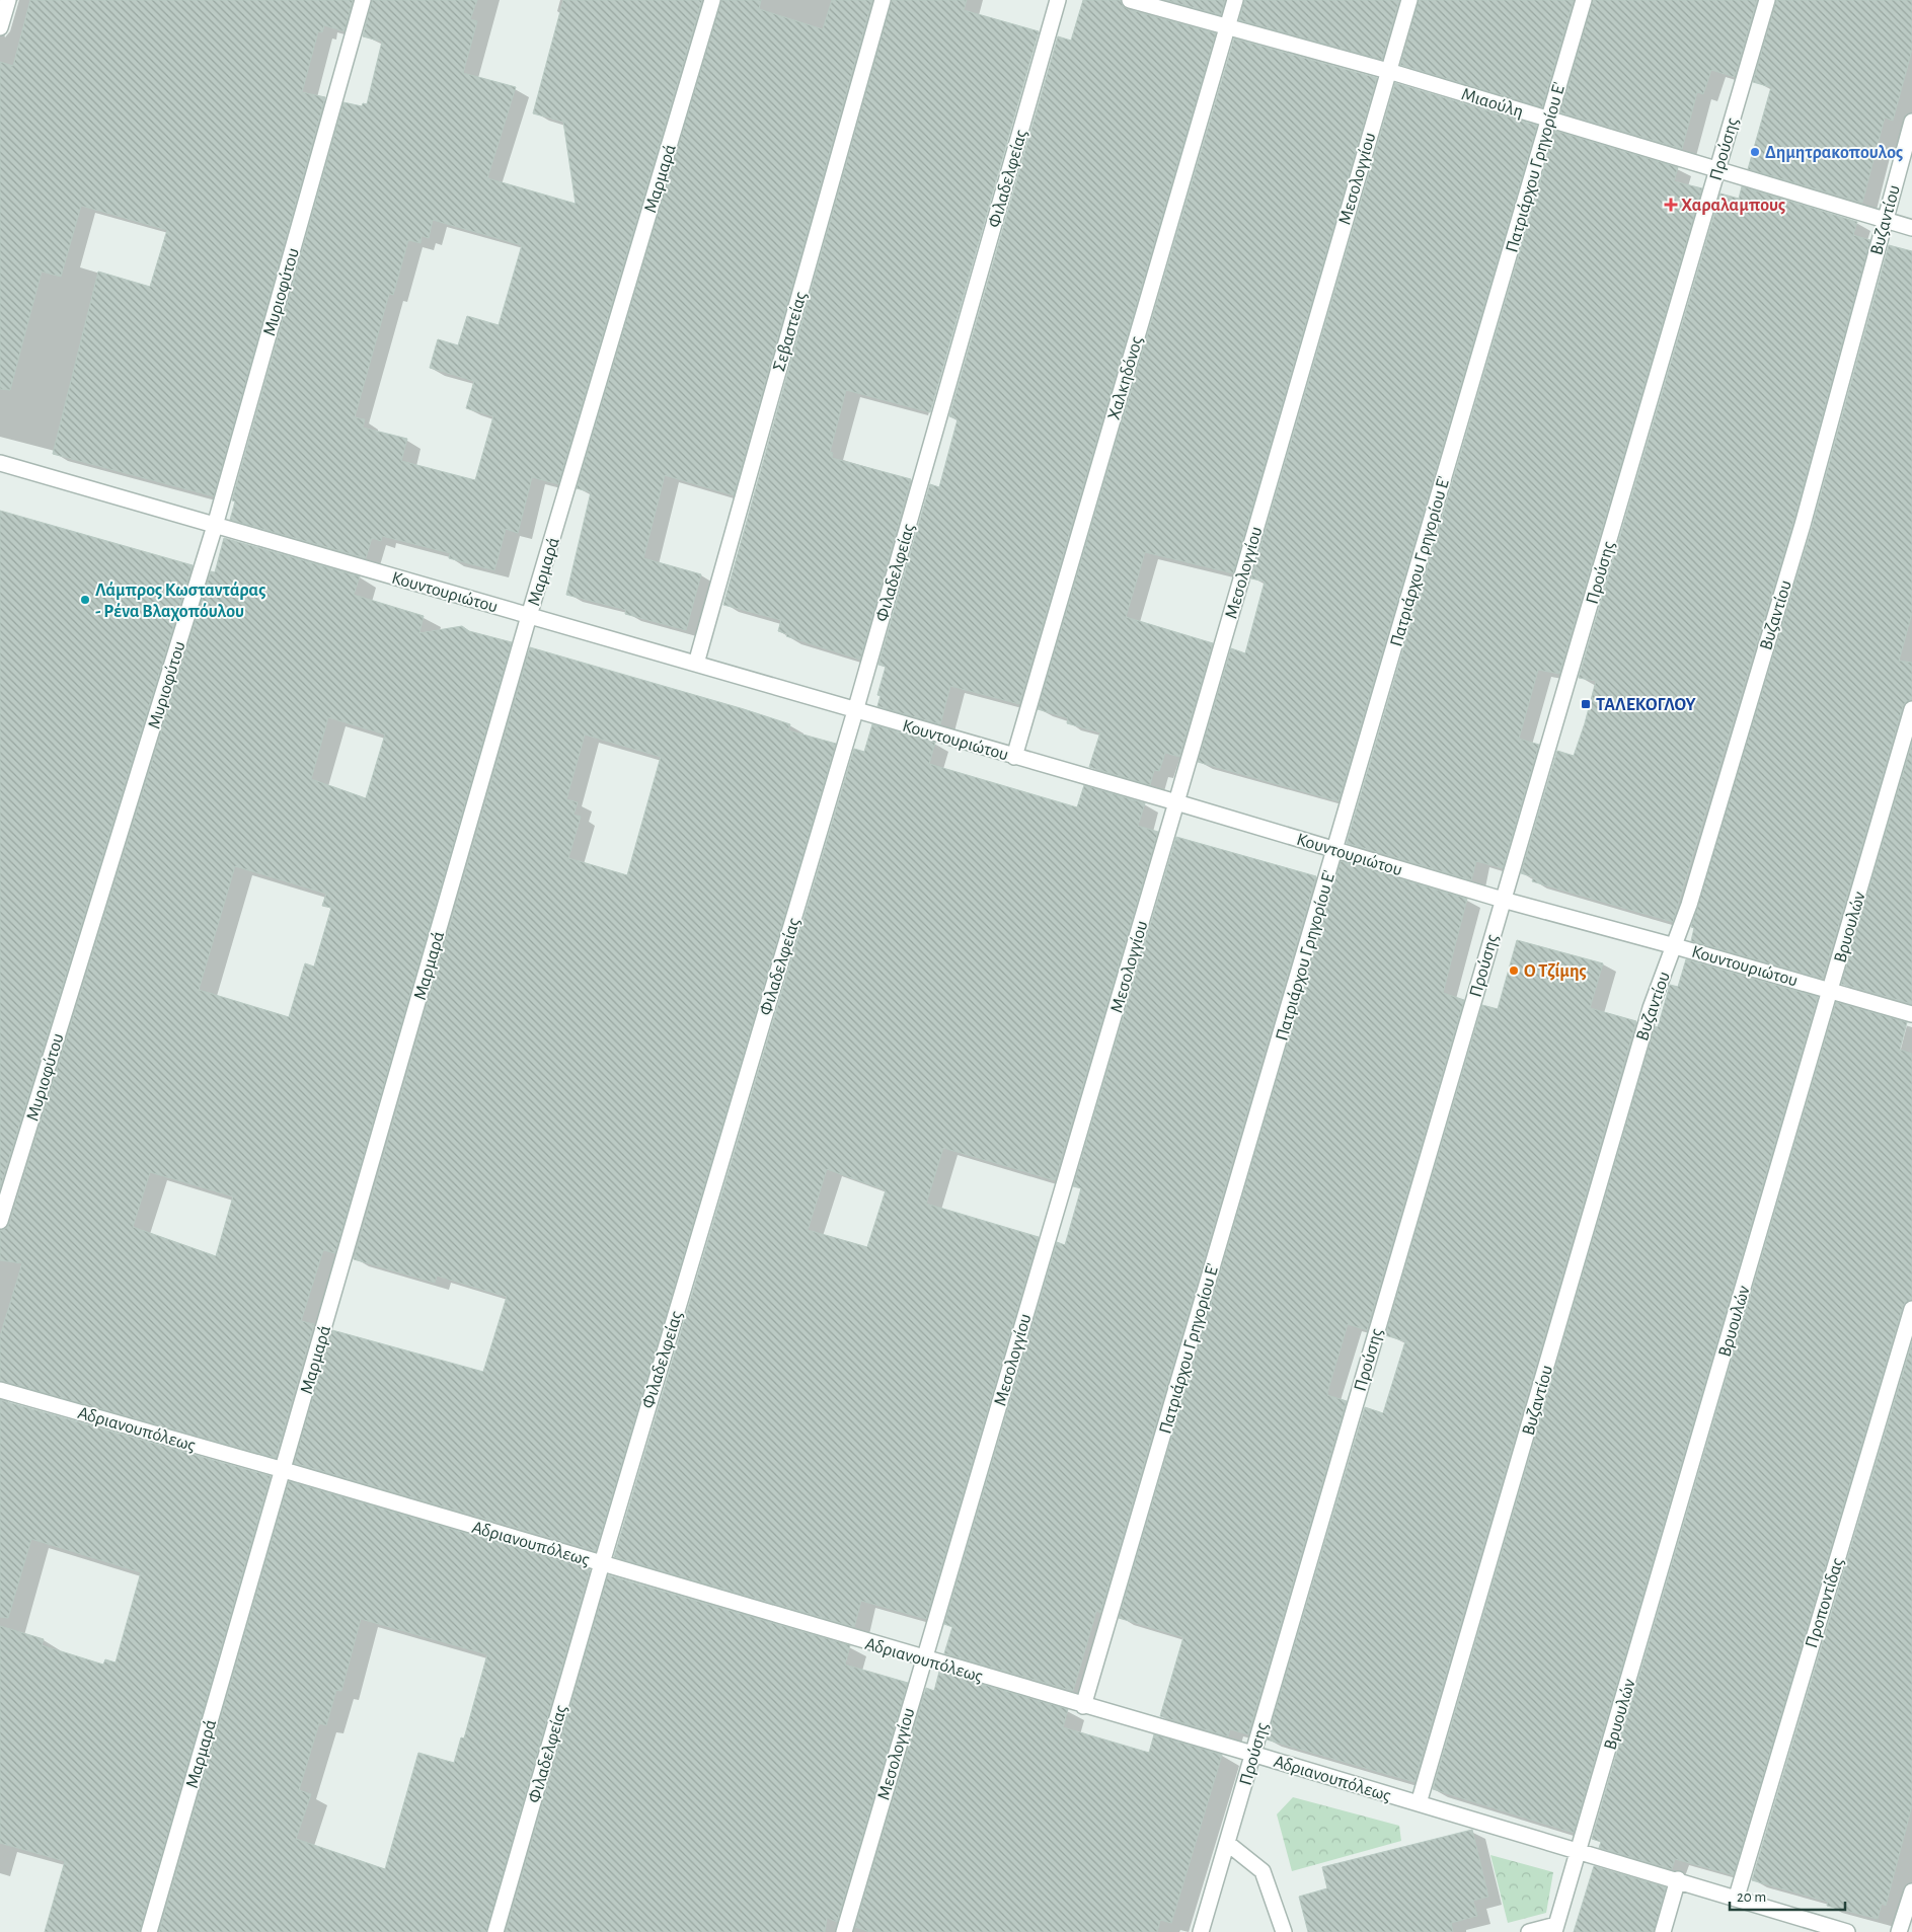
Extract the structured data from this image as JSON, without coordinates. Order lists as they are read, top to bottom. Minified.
{"streets":{"street":["Μιαούλη","Προύσης","Πατριάρχου Γρηγορίου Ε'","Μαρμαρά","Φιλαδελφείας","Μεσολογγίου","Βυζαντίου","Μυριοφύτου","Σεβαστείας","Χαλκηδόνος","Κουντουριώτου","Βρυουλών","Αδριανουπόλεως","Προποντίδας"]},"crossings":[["Μιαούλη","Προύσης"],["Μιαούλη","Πατριάρχου Γρηγορίου Ε'"],["Μιαούλη","Μεσολογγίου"],["Μιαούλη","Βυζαντίου"],["Μιαούλη","Χαλκηδόνος"],["Προύσης","Κουντουριώτου"],["Προύσης","Αδριανουπόλεως"],["Πατριάρχου Γρηγορίου Ε'","Κουντουριώτου"],["Πατριάρχου Γρηγορίου Ε'","Αδριανουπόλεως"],["Μαρμαρά","Κουντουριώτου"],["Μαρμαρά","Αδριανουπόλεως"],["Φιλαδελφείας","Κουντουριώτου"],["Φιλαδελφείας","Αδριανουπόλεως"],["Μεσολογγίου","Κουντουριώτου"],["Μεσολογγίου","Αδριανουπόλεως"],["Βυζαντίου","Κουντουριώτου"],["Βυζαντίου","Αδριανουπόλεως"],["Μυριοφύτου","Κουντουριώτου"],["Σεβαστείας","Κουντουριώτου"],["Χαλκηδόνος","Κουντουριώτου"],["Κουντουριώτου","Βρυουλών"],["Βρυουλών","Αδριανουπόλεως"],["Αδριανουπόλεως","Προποντίδας"]],"places":{"other":["Δημητρακοπουλος","Λάμπρος Κωσταντάρας - Ρένα Βλαχοπόυλου","Ο Τζίμης"],"health":["Χαραλαμπους"],"transit":["ΤΑΛΕΚΟΓΛΟΥ"]},"scale_bar":"20 m"}
